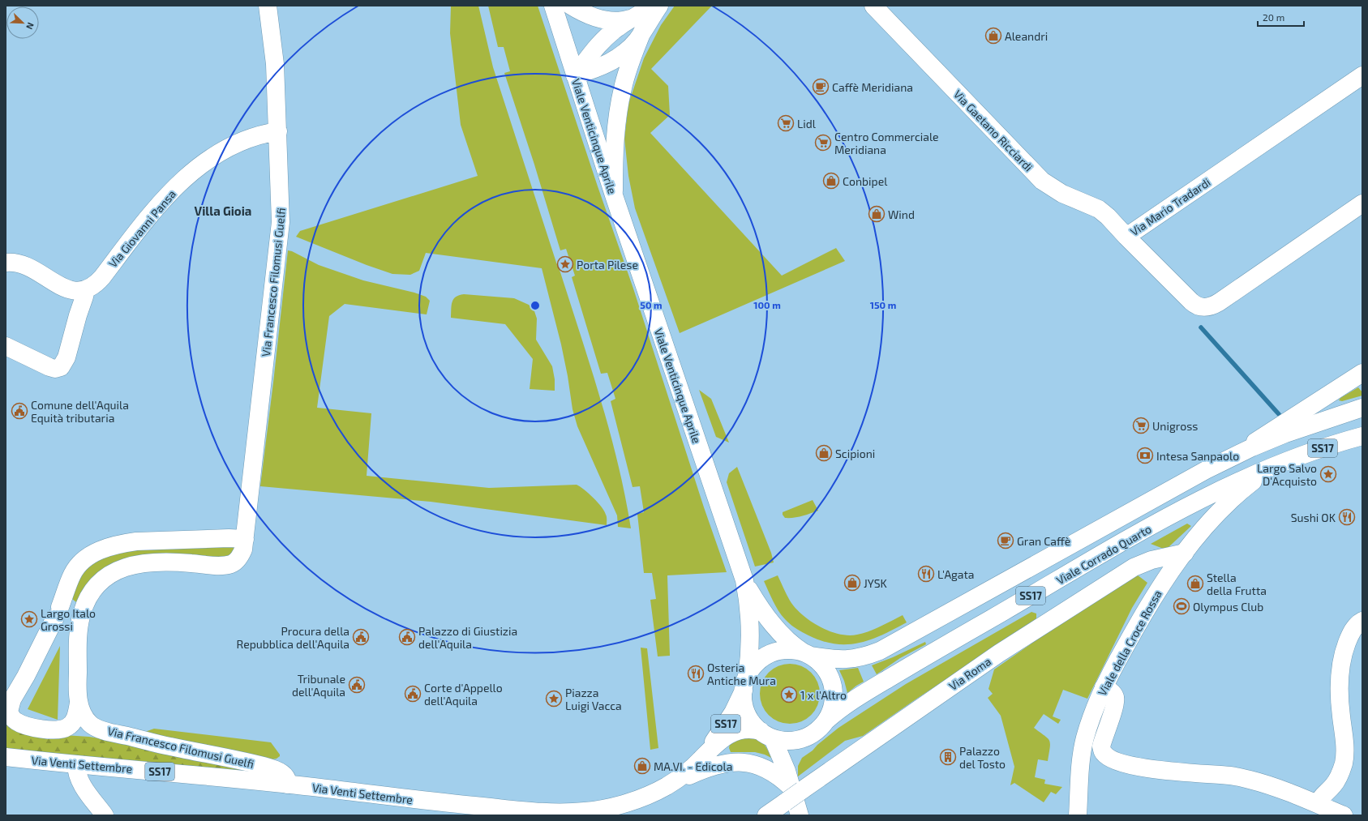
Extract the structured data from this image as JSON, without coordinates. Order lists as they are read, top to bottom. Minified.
{"streets":{"street":["Via Gaetano Ricciardi","Viale Venticinque Aprile","Via Mario Tradardi","Via Giovanni Pansa","Via Francesco Filomusi Guelfi","SS17","Viale Corrado Quarto","Viale della Croce Rossa","Via Roma","Via Venti Settembre"]},"crossings":[["Via Gaetano Ricciardi","Via Mario Tradardi"],["Viale Venticinque Aprile","Viale Corrado Quarto"],["Viale Venticinque Aprile","Via Venti Settembre"],["Via Giovanni Pansa","Via Francesco Filomusi Guelfi"],["Via Francesco Filomusi Guelfi","Via Venti Settembre"],["Viale Corrado Quarto","Viale della Croce Rossa"],["Viale Corrado Quarto","Via Venti Settembre"],["Viale della Croce Rossa","Via Roma"]],"districts":["Villa Gioia"],"places":{"shop":["Aleandri","Conbipel","Wind","Scipioni","JYSK","Stella della Frutta","MA.VI. - Edicola"],"cafe":["Caffè Meridiana","Gran Caffè"],"supermarket":["Lidl","Centro Commerciale Meridiana","Unigross"],"place":["Porta Pilese","Largo Salvo D'Acquisto","Largo Italo Grossi","1 x l'Altro","Piazza Luigi Vacca"],"public building":["Comune dell'Aquila Equità tributaria","Procura della Repubblica dell'Aquila","Palazzo di Giustizia dell'Aquila","Tribunale dell'Aquila","Corte d'Appello dell'Aquila"],"bank":["Intesa Sanpaolo"],"restaurant":["Sushi OK","L'Agata","Osteria Antiche Mura"],"sports":["Olympus Club"],"building":["Palazzo del Tosto"]},"scale_bar":"20 m","north":"bottom right","rings":["50 m","100 m","150 m"]}
